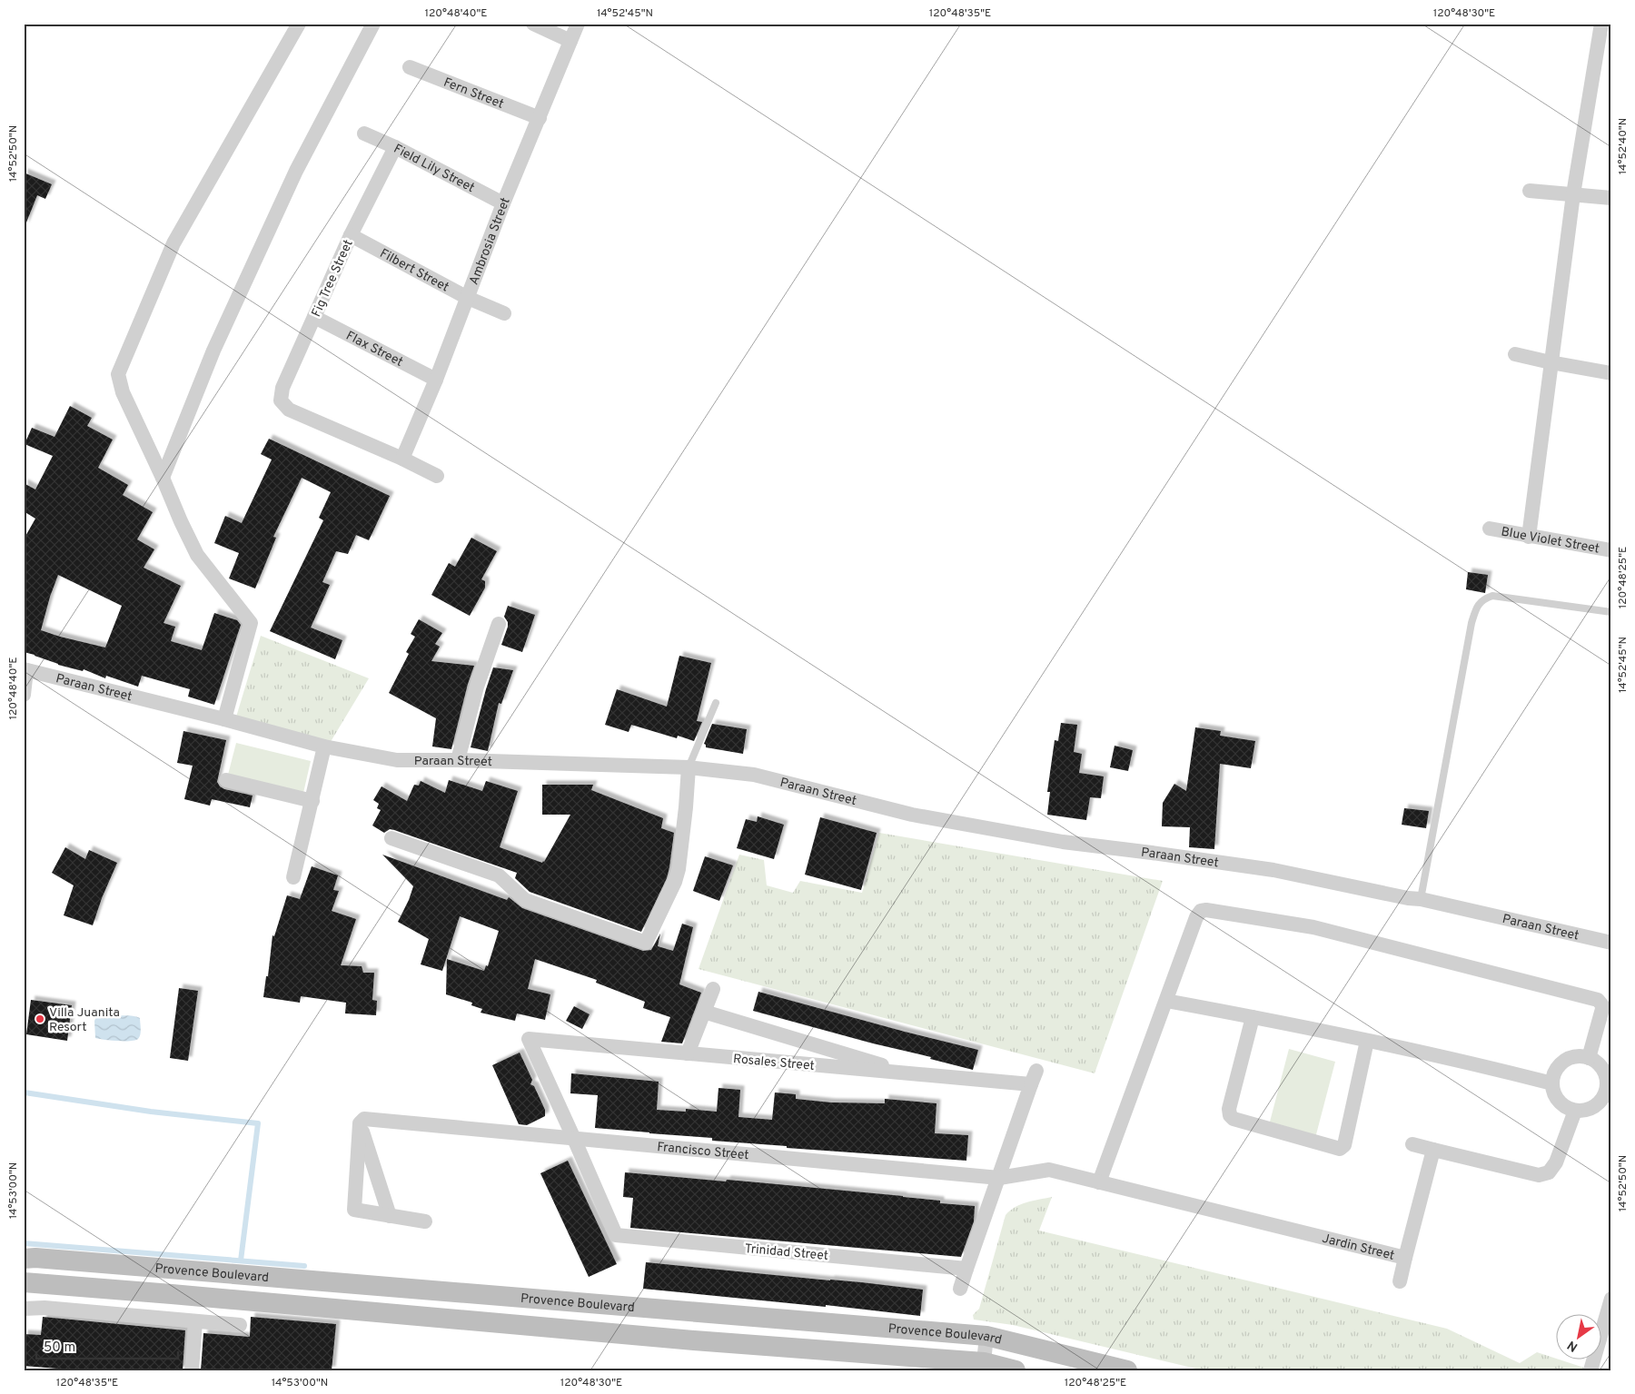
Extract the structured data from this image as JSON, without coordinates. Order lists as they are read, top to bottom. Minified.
{"streets":{"street":["Fern Street","Field Lily Street","Ambrosia Street","Filbert Street","Fig Tree Street","Flax Street","Blue Violet Street","Paraan Street","Rosales Street","Francisco Street","Jardin Street","Trinidad Street","Provence Boulevard"]},"crossings":[["Fern Street","Ambrosia Street"],["Field Lily Street","Ambrosia Street"],["Field Lily Street","Fig Tree Street"],["Ambrosia Street","Filbert Street"],["Ambrosia Street","Fig Tree Street"],["Ambrosia Street","Flax Street"],["Filbert Street","Fig Tree Street"],["Fig Tree Street","Flax Street"],["Rosales Street","Francisco Street"],["Rosales Street","Trinidad Street"],["Francisco Street","Jardin Street"],["Francisco Street","Trinidad Street"]],"places":["Villa Juanita Resort"],"scale_bar":"50 m","north":"bottom left","coordinates":["120°48'40\"E","14°52'45\"N","120°48'35\"E","120°48'30\"E","14°52'40\"N","14°52'50\"N","120°48'25\"E","14°53'00\"N"]}
